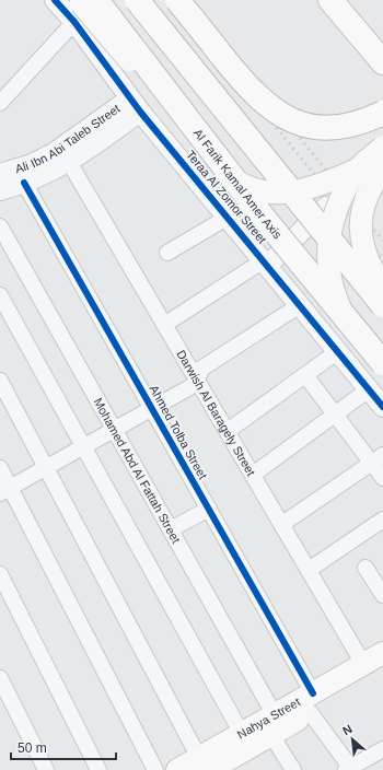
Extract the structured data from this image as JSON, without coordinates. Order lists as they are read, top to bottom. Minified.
{"streets":{"main road":["Al Farik Kamal Amer Axis","Nahya Street"],"street":["Ali Ibn Abi Taleb Street","Teraa Al Zomor Street","Darwish Al Baragely Street","Ahmed Tolba Street","Mohamed Abd Al Fattah Street"]},"crossings":[["Ali Ibn Abi Taleb Street","Teraa Al Zomor Street"],["Ali Ibn Abi Taleb Street","Darwish Al Baragely Street"],["Ali Ibn Abi Taleb Street","Ahmed Tolba Street"],["Al Farik Kamal Amer Axis","Teraa Al Zomor Street"],["Darwish Al Baragely Street","Nahya Street"],["Ahmed Tolba Street","Nahya Street"],["Mohamed Abd Al Fattah Street","Nahya Street"]],"scale_bar":"50 m","north":"top left"}
